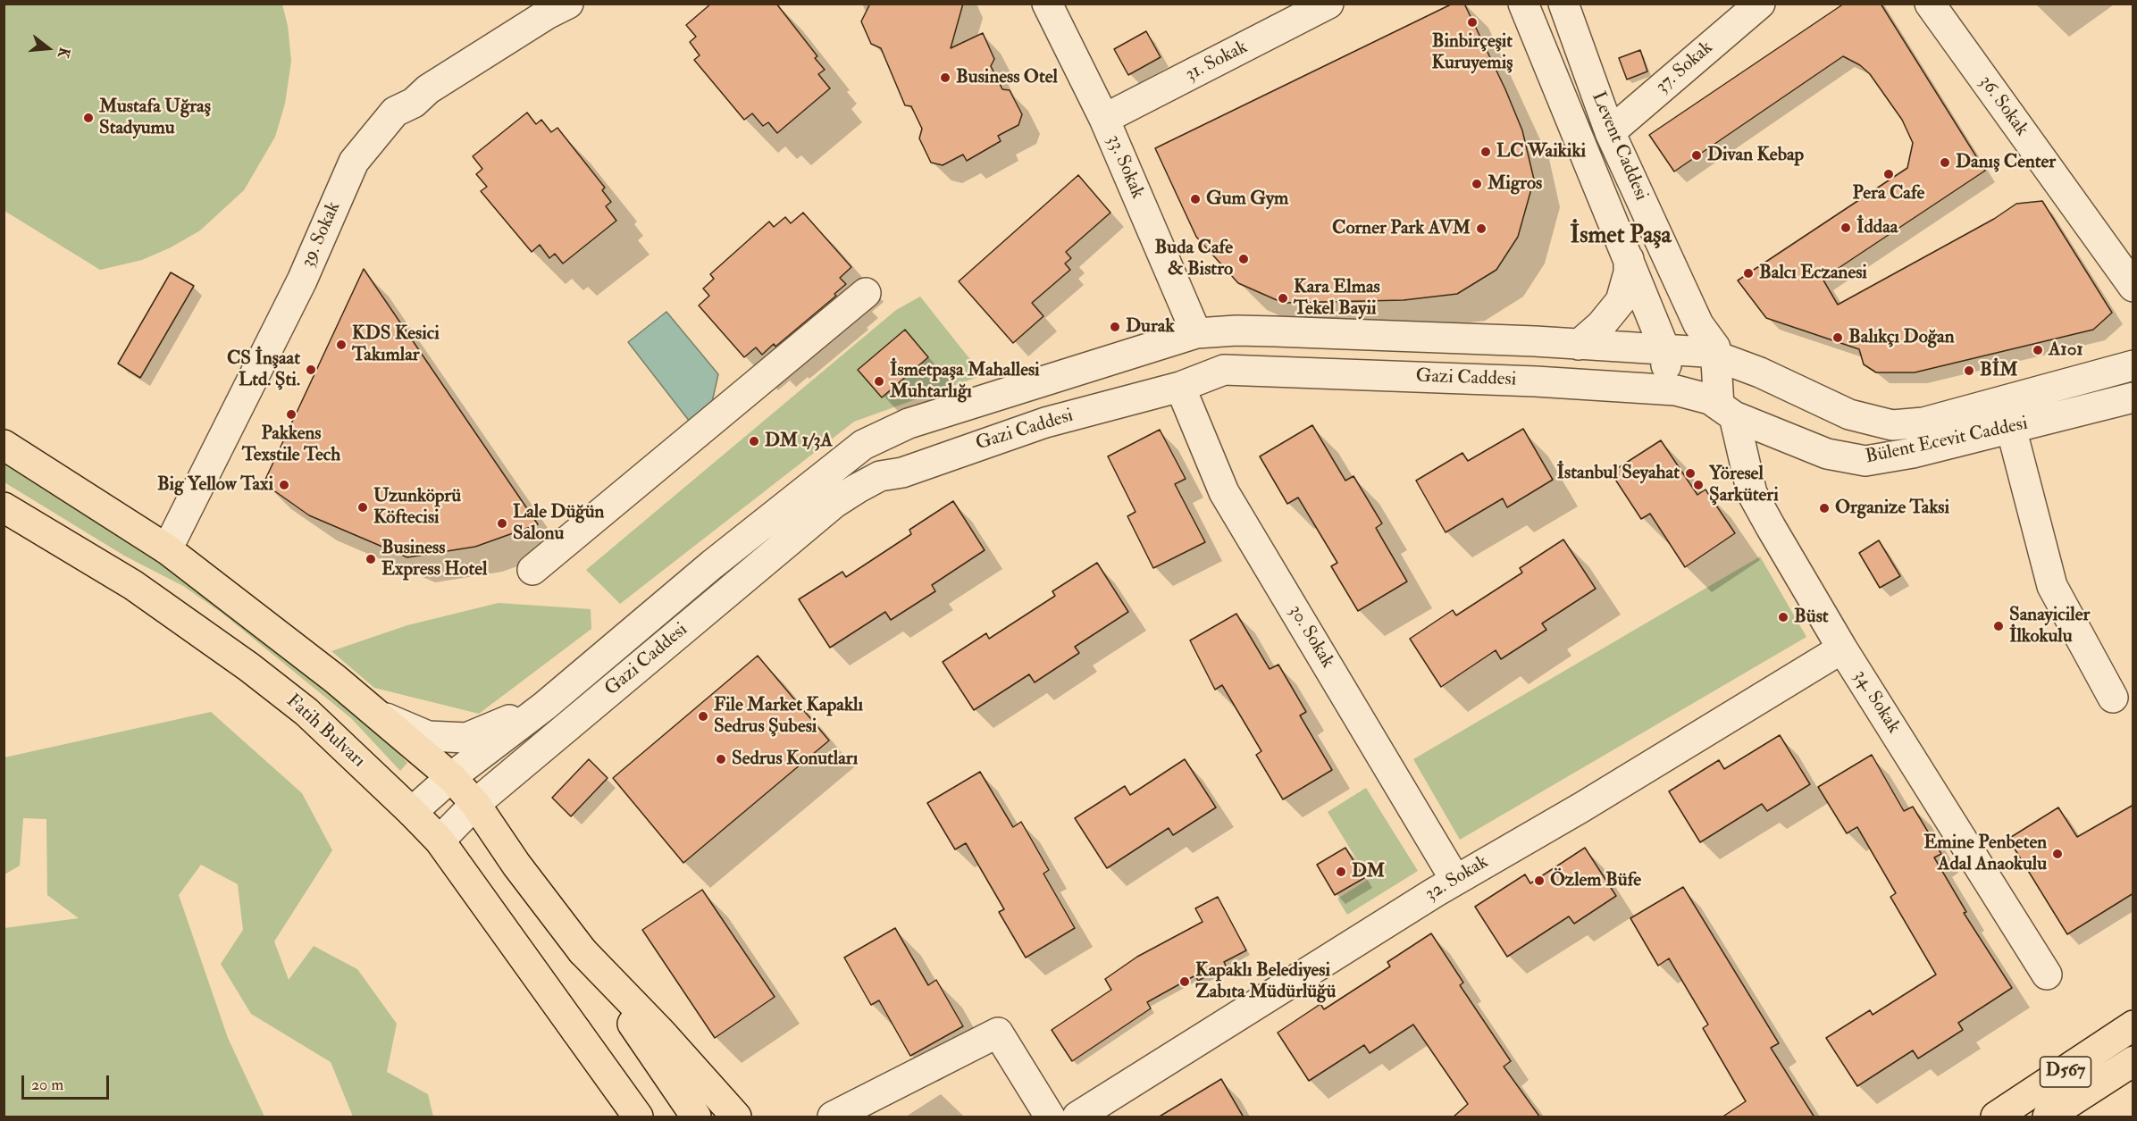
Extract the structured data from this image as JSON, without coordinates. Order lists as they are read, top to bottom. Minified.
{"streets":{"main road":["Fatih Bulvarı","D567"],"street":["31. Sokak","37. Sokak","36. Sokak","Levent Caddesi","33. Sokak","39. Sokak","Gazi Caddesi","Bülent Ecevit Caddesi","30. Sokak","34. Sokak","32. Sokak"]},"crossings":[["31. Sokak","33. Sokak"],["37. Sokak","Levent Caddesi"],["Levent Caddesi","Gazi Caddesi"],["Levent Caddesi","Bülent Ecevit Caddesi"],["Levent Caddesi","34. Sokak"],["Gazi Caddesi","Bülent Ecevit Caddesi"],["Gazi Caddesi","30. Sokak"],["Gazi Caddesi","34. Sokak"],["Gazi Caddesi","Fatih Bulvarı"],["Bülent Ecevit Caddesi","34. Sokak"],["30. Sokak","32. Sokak"],["34. Sokak","32. Sokak"]],"districts":["İsmet Paşa"],"places":["Binbirçeşit Kuruyemiş","Business Otel","Mustafa Uğraş Stadyumu","LC Waikiki","Divan Kebap","Danış Center","Pera Cafe","Migros","Gum Gym","İddaa","Corner Park AVM","Buda Cafe & Bistro","Balcı Eczanesi","Kara Elmas Tekel Bayii","Durak","Balıkçı Doğan","KDS Kesici Takımlar","A101","CS İnşaat Ltd. Şti.","BİM","İsmetpaşa Mahallesi Muhtarlığı","Pakkens Texstile Tech","DM 1/3A","İstanbul Seyahat","Big Yellow Taxi","Yöresel Şarküteri","Uzunköprü Köftecisi","Organize Taksi","Lale Düğün Salonu","Business Express Hotel","Büst","Sanayiciler İlkokulu","File Market Kapaklı Sedrus Şubesi","Sedrus Konutları","Emine Penbeten Adal Anaokulu","DM","Özlem Büfe","Kapaklı Belediyesi Zabıta Müdürlüğü"],"scale_bar":"20 m","north":"right"}
